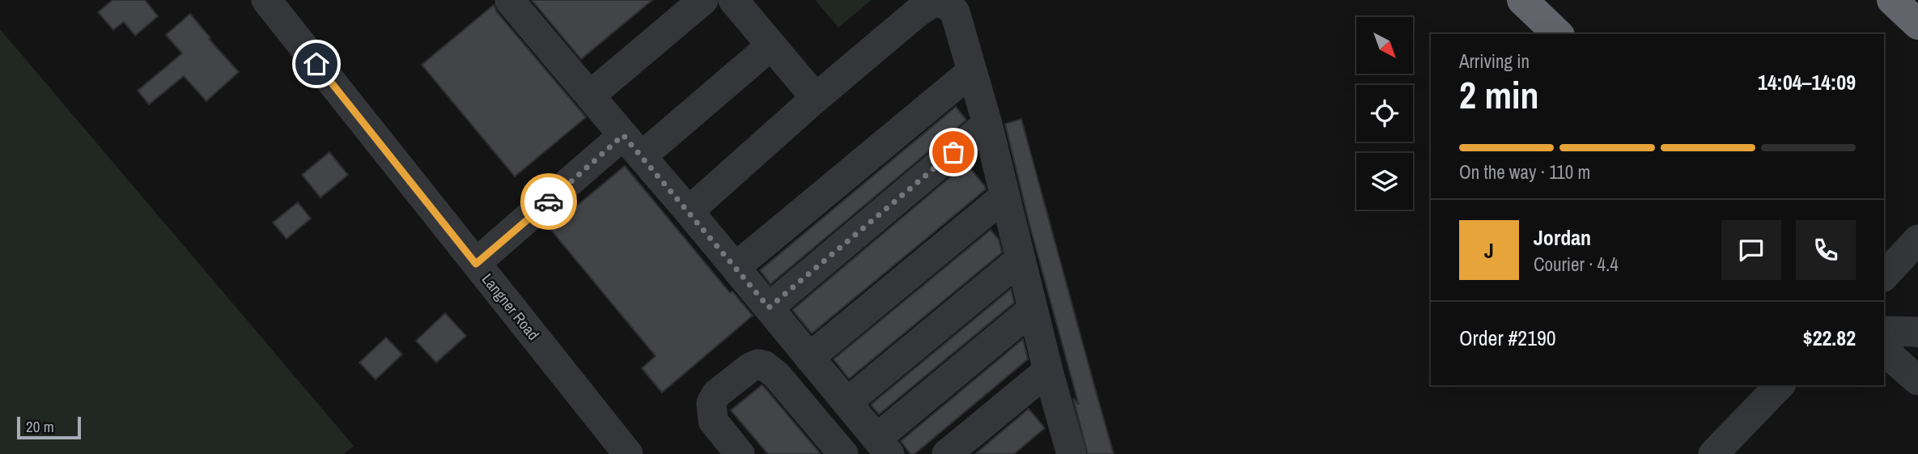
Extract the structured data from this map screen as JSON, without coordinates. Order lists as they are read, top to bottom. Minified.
{"streets":{"street":["Langner Road"]},"scale_bar":"20 m","north":"bottom right","page":{"heading":["2 min","Arriving in","14:04–14:09"],"panel":["Jordan","Courier · 4.4","Order #2190","$22.82"],"bar":"On the way · 110 m","round":"J","scale":"20 m"}}
